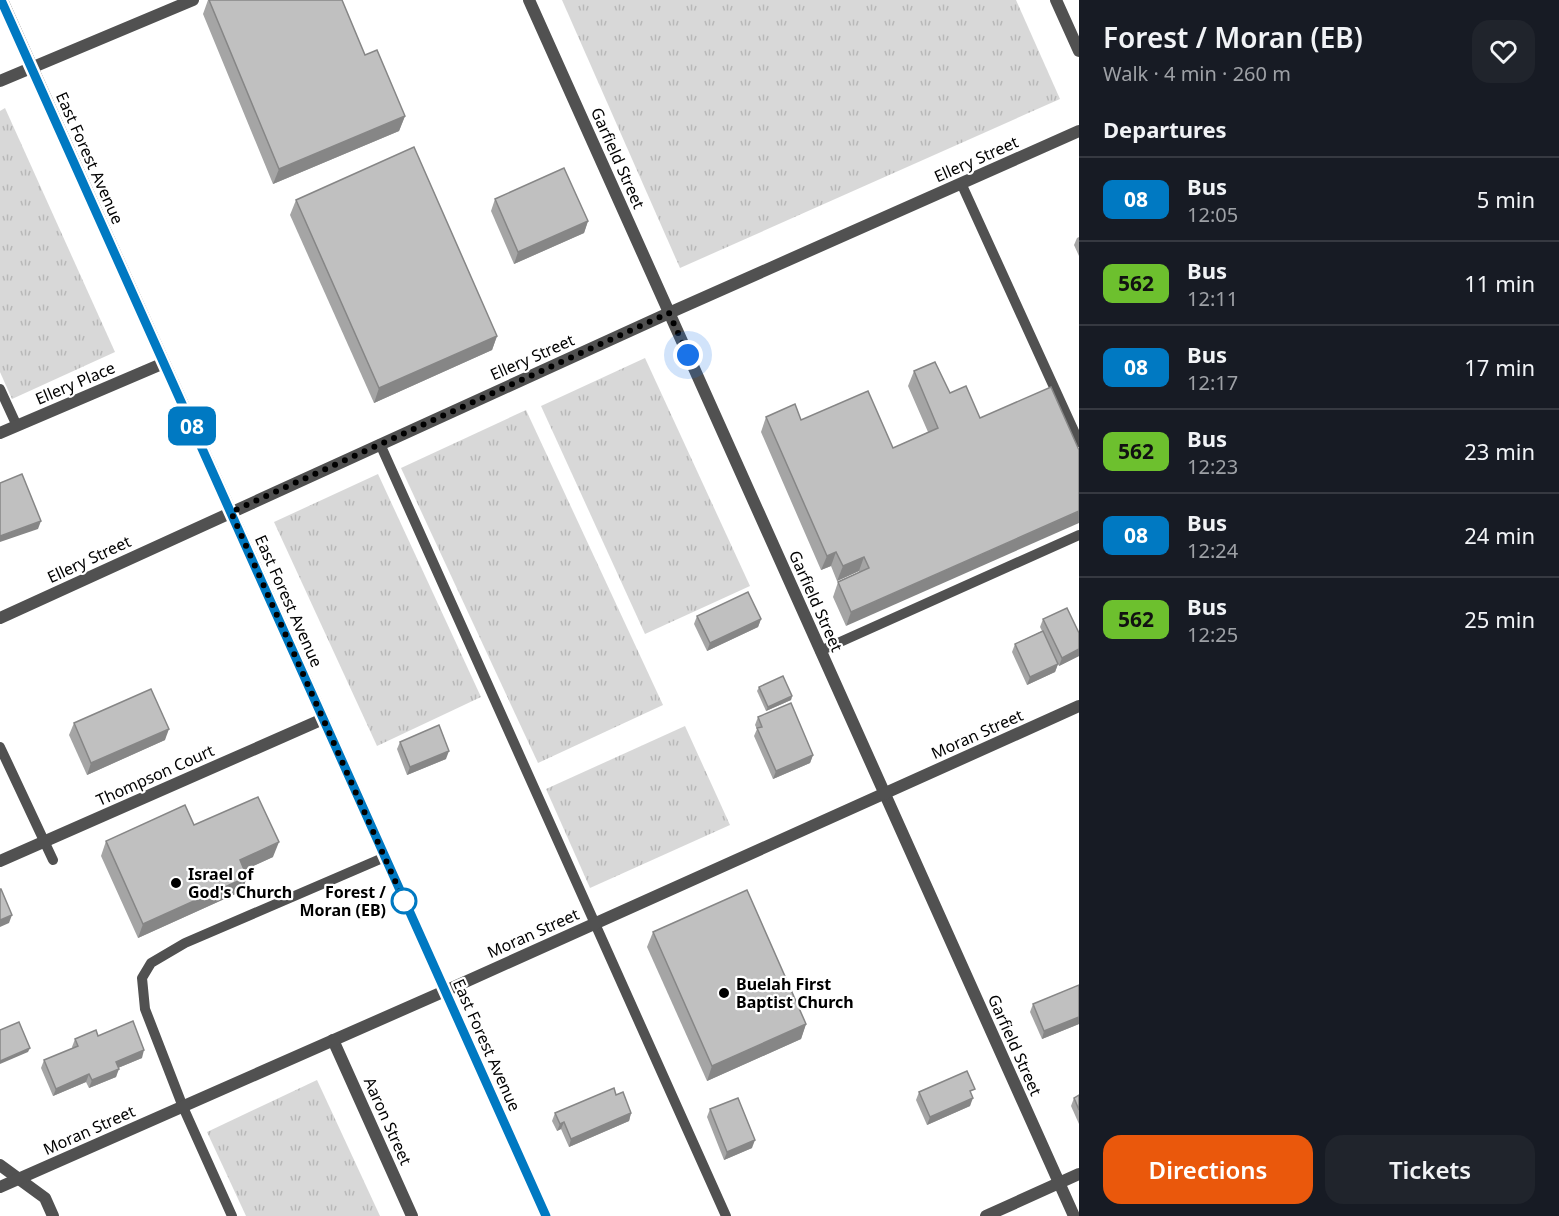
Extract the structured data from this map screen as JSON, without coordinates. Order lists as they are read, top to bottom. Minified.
{"streets":{"main road":["East Forest Avenue"],"street":["Garfield Street","Ellery Street","Ellery Place","Moran Street","Thompson Court","Aaron Street"]},"crossings":[["East Forest Avenue","Ellery Street"],["East Forest Avenue","Ellery Place"],["East Forest Avenue","Moran Street"],["East Forest Avenue","Thompson Court"],["Garfield Street","Ellery Street"],["Garfield Street","Moran Street"],["Moran Street","Aaron Street"]],"places":["Israel of God's Church","Forest / Moran (EB)","Buelah First Baptist Church"],"lines":["bus line 08"],"page":{"on_map":"08","heading":[["Forest / Moran (EB)","Walk · 4 min · 260 m"],"Departures"],"list":[{"mark":"08","name":"Bus","note":"12:05","value":"5 min"},{"mark":"562","name":"Bus","note":"12:11","value":"11 min"},{"mark":"08","name":"Bus","note":"12:17","value":"17 min"},{"mark":"562","name":"Bus","note":"12:23","value":"23 min"},{"mark":"08","name":"Bus","note":"12:24","value":"24 min"},{"mark":"562","name":"Bus","note":"12:25","value":"25 min"}],"buttons":["Directions","Tickets"]}}
